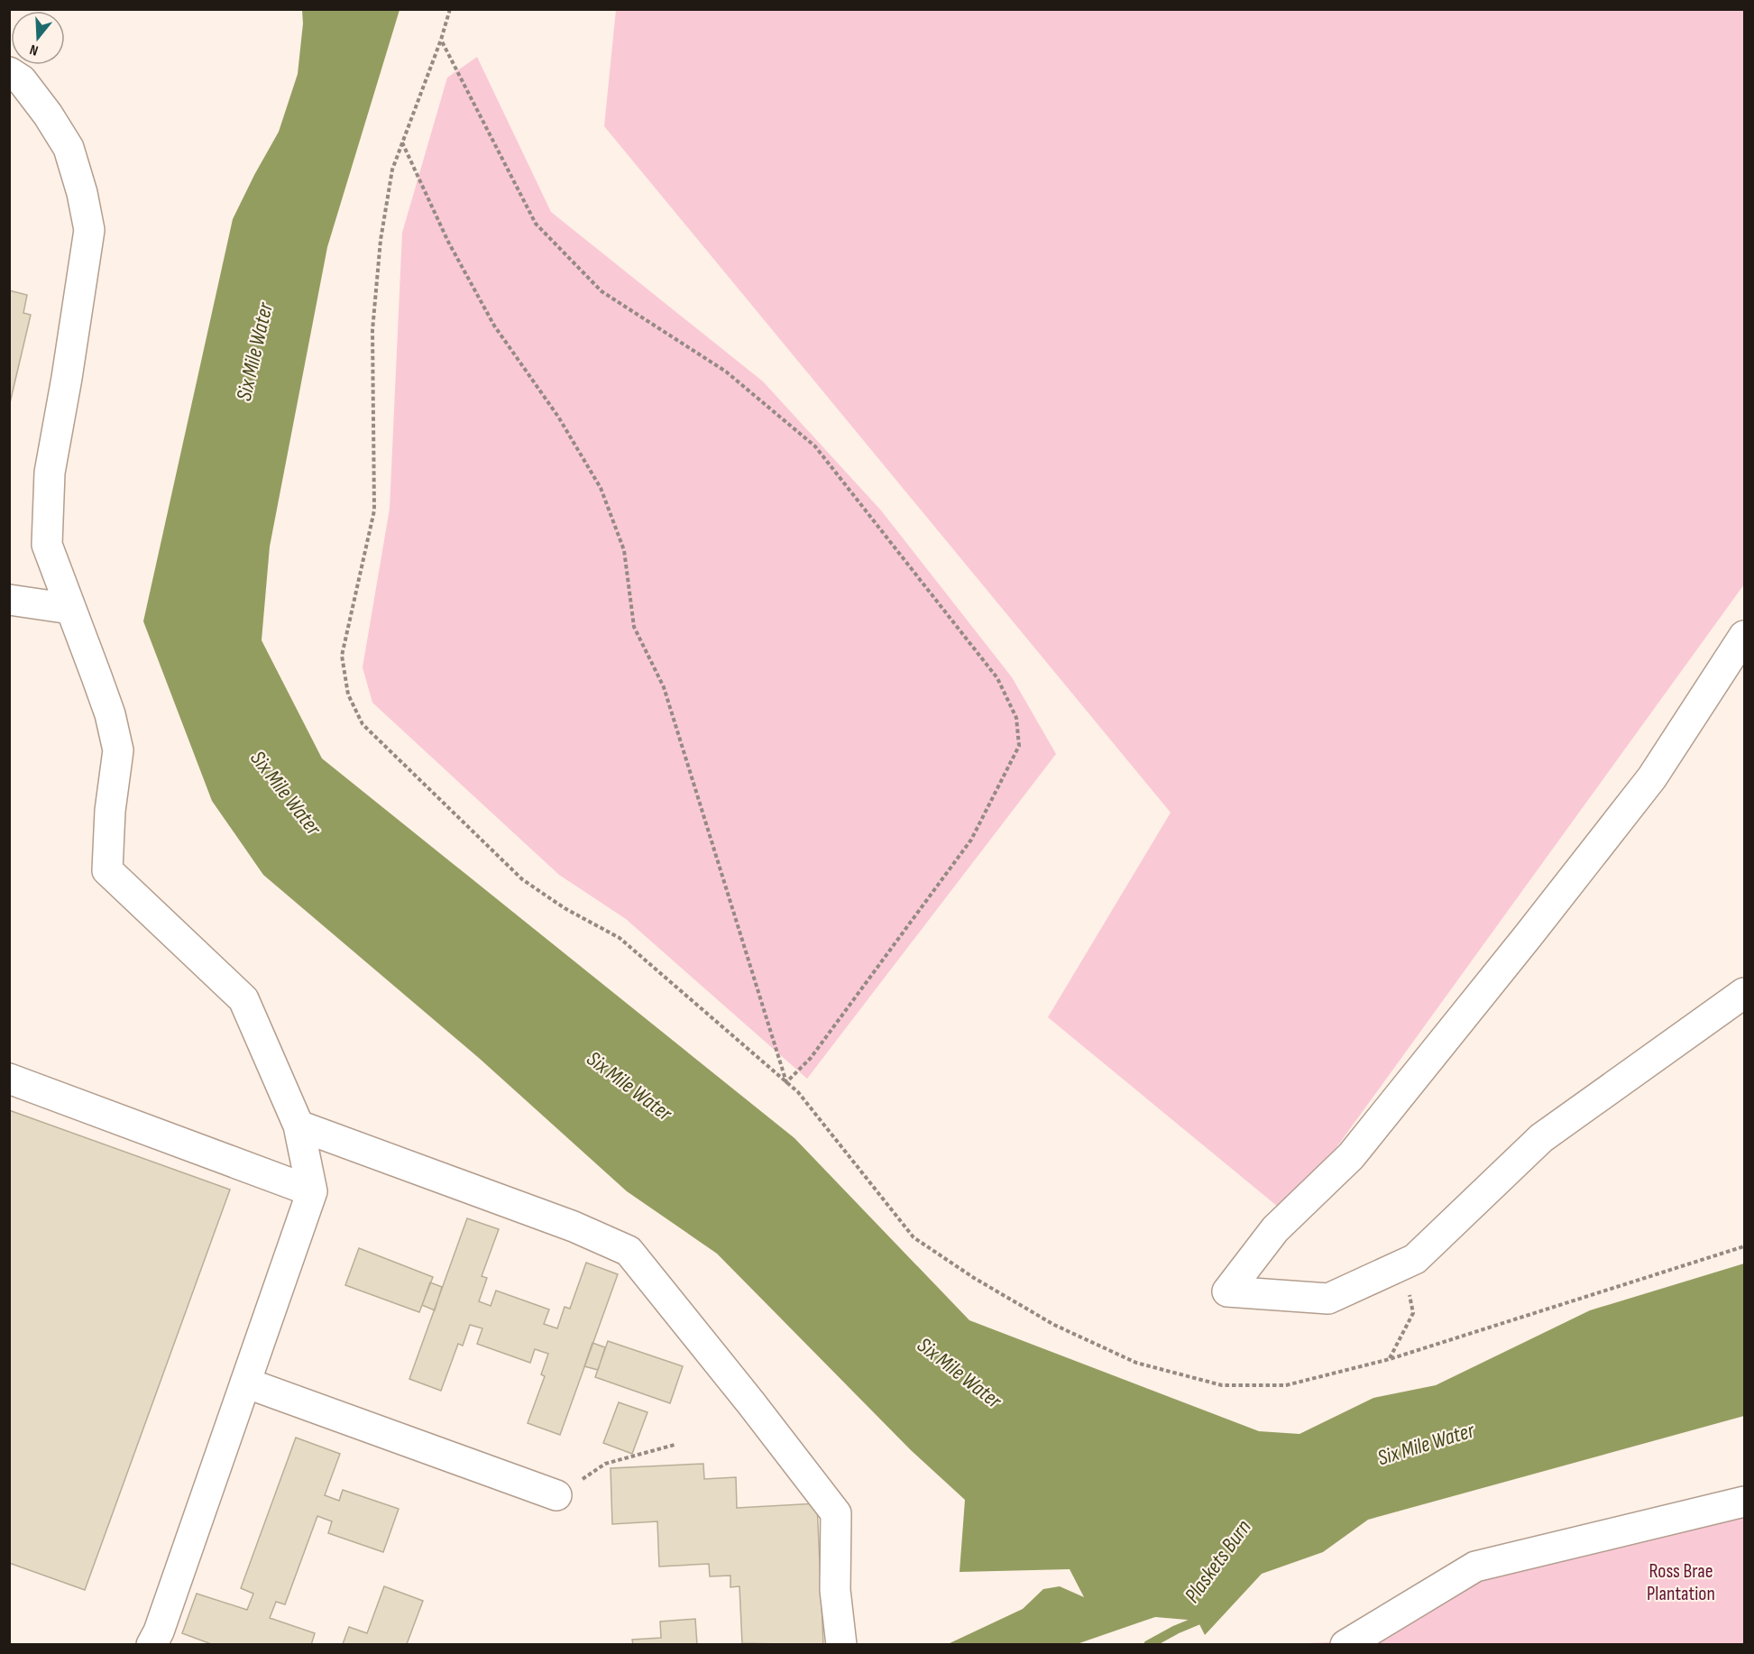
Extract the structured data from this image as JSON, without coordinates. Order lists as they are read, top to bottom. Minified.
{"water":["Six Mile Water","Plaskets Burn"],"parks":["Ross Brae Plantation"],"north":"bottom"}
